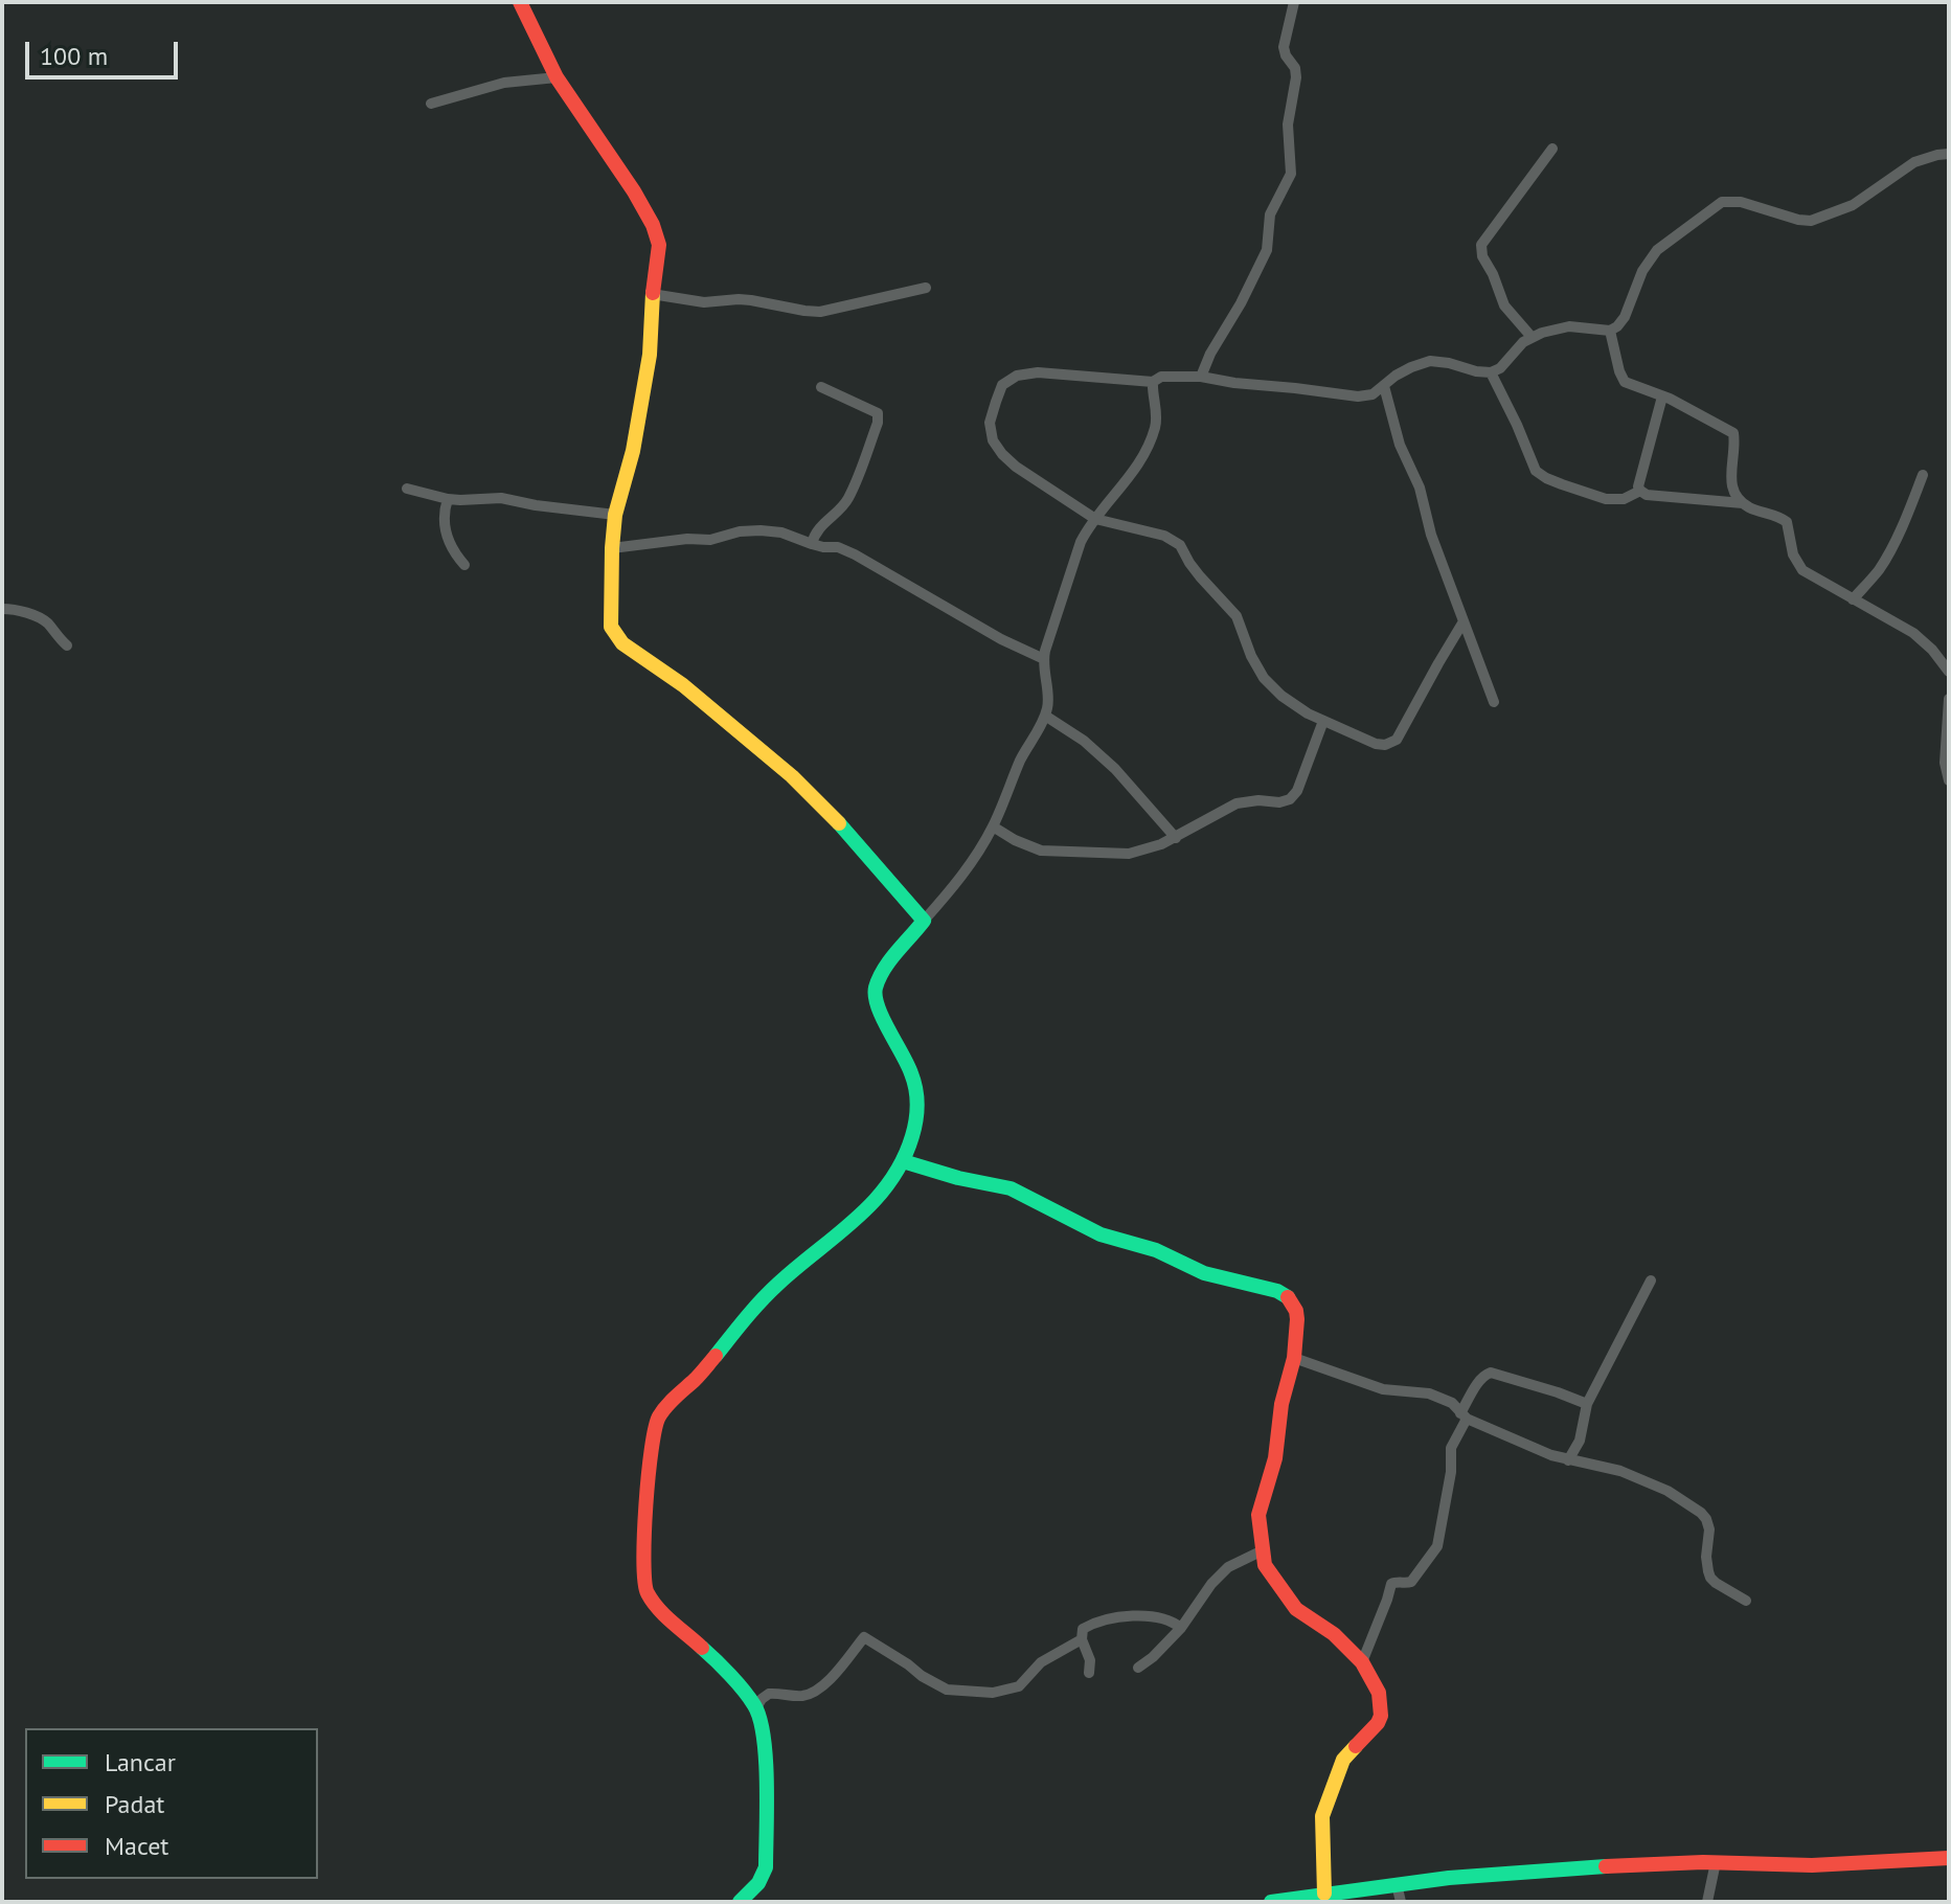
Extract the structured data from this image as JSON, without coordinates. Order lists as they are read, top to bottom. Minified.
{"legend":["Lancar","Padat","Macet"],"scale_bar":"100 m"}
